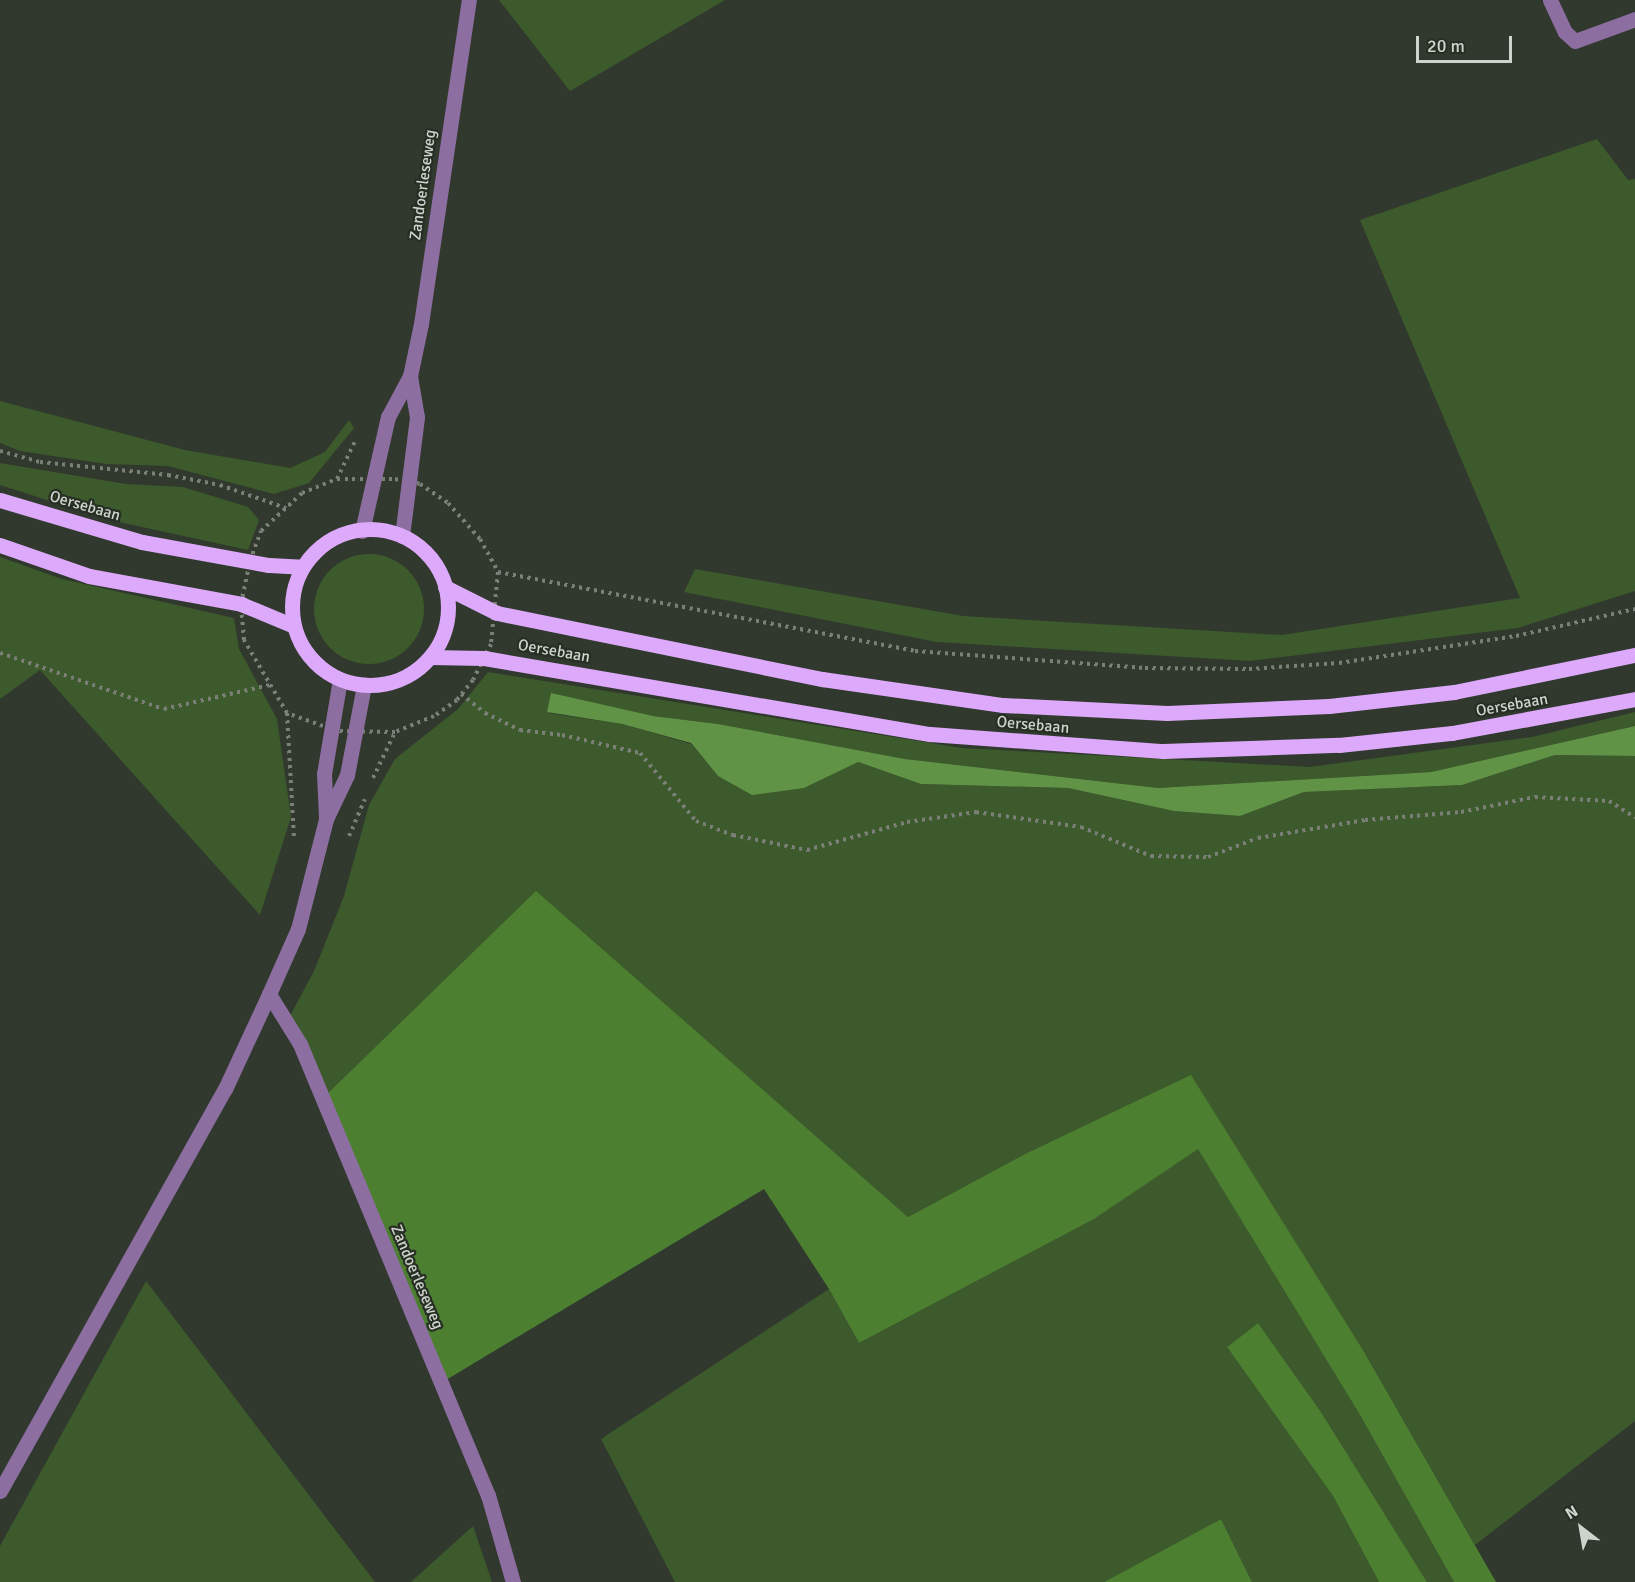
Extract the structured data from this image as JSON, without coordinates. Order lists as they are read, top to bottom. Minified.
{"streets":{"main road":["Oersebaan"],"street":["Zandoerleseweg"]},"crossings":[["Zandoerleseweg","Oersebaan"]],"scale_bar":"20 m","north":"top left"}
